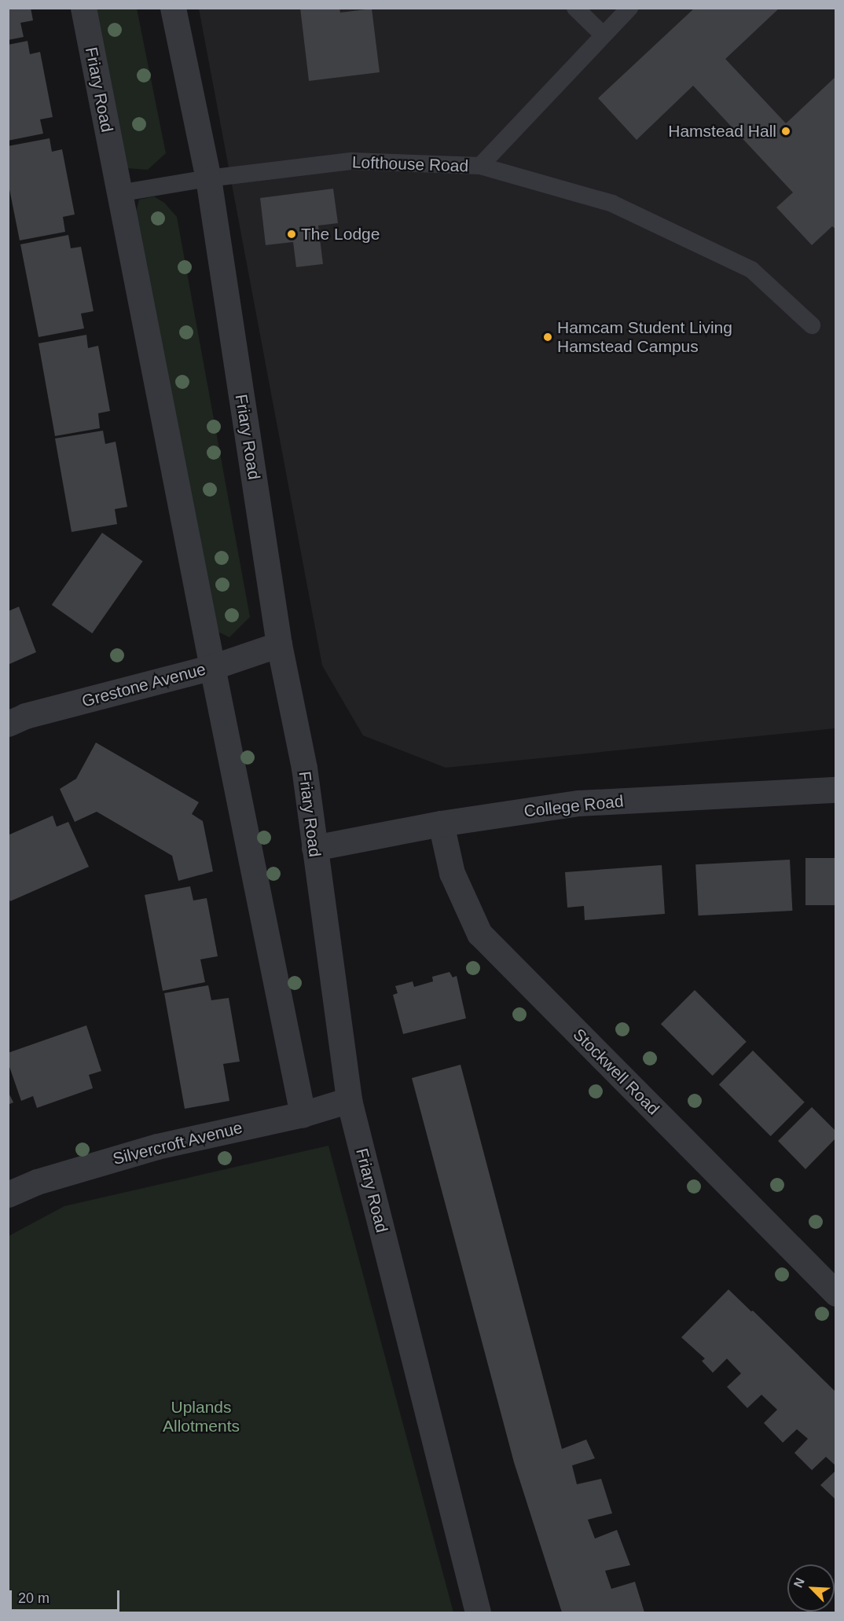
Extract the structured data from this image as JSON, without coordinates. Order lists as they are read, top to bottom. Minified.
{"streets":{"street":["Friary Road","Grestone Avenue","College Road","Stockwell Road","Silvercroft Avenue"],"lane":["Lofthouse Road"]},"crossings":[["Friary Road","Lofthouse Road"],["Friary Road","Grestone Avenue"],["Friary Road","College Road"],["Friary Road","Silvercroft Avenue"],["College Road","Stockwell Road"]],"parks":["Uplands Allotments"],"places":["Hamstead Hall","The Lodge","Hamcam Student Living Hamstead Campus"],"scale_bar":"20 m","north":"top left"}
